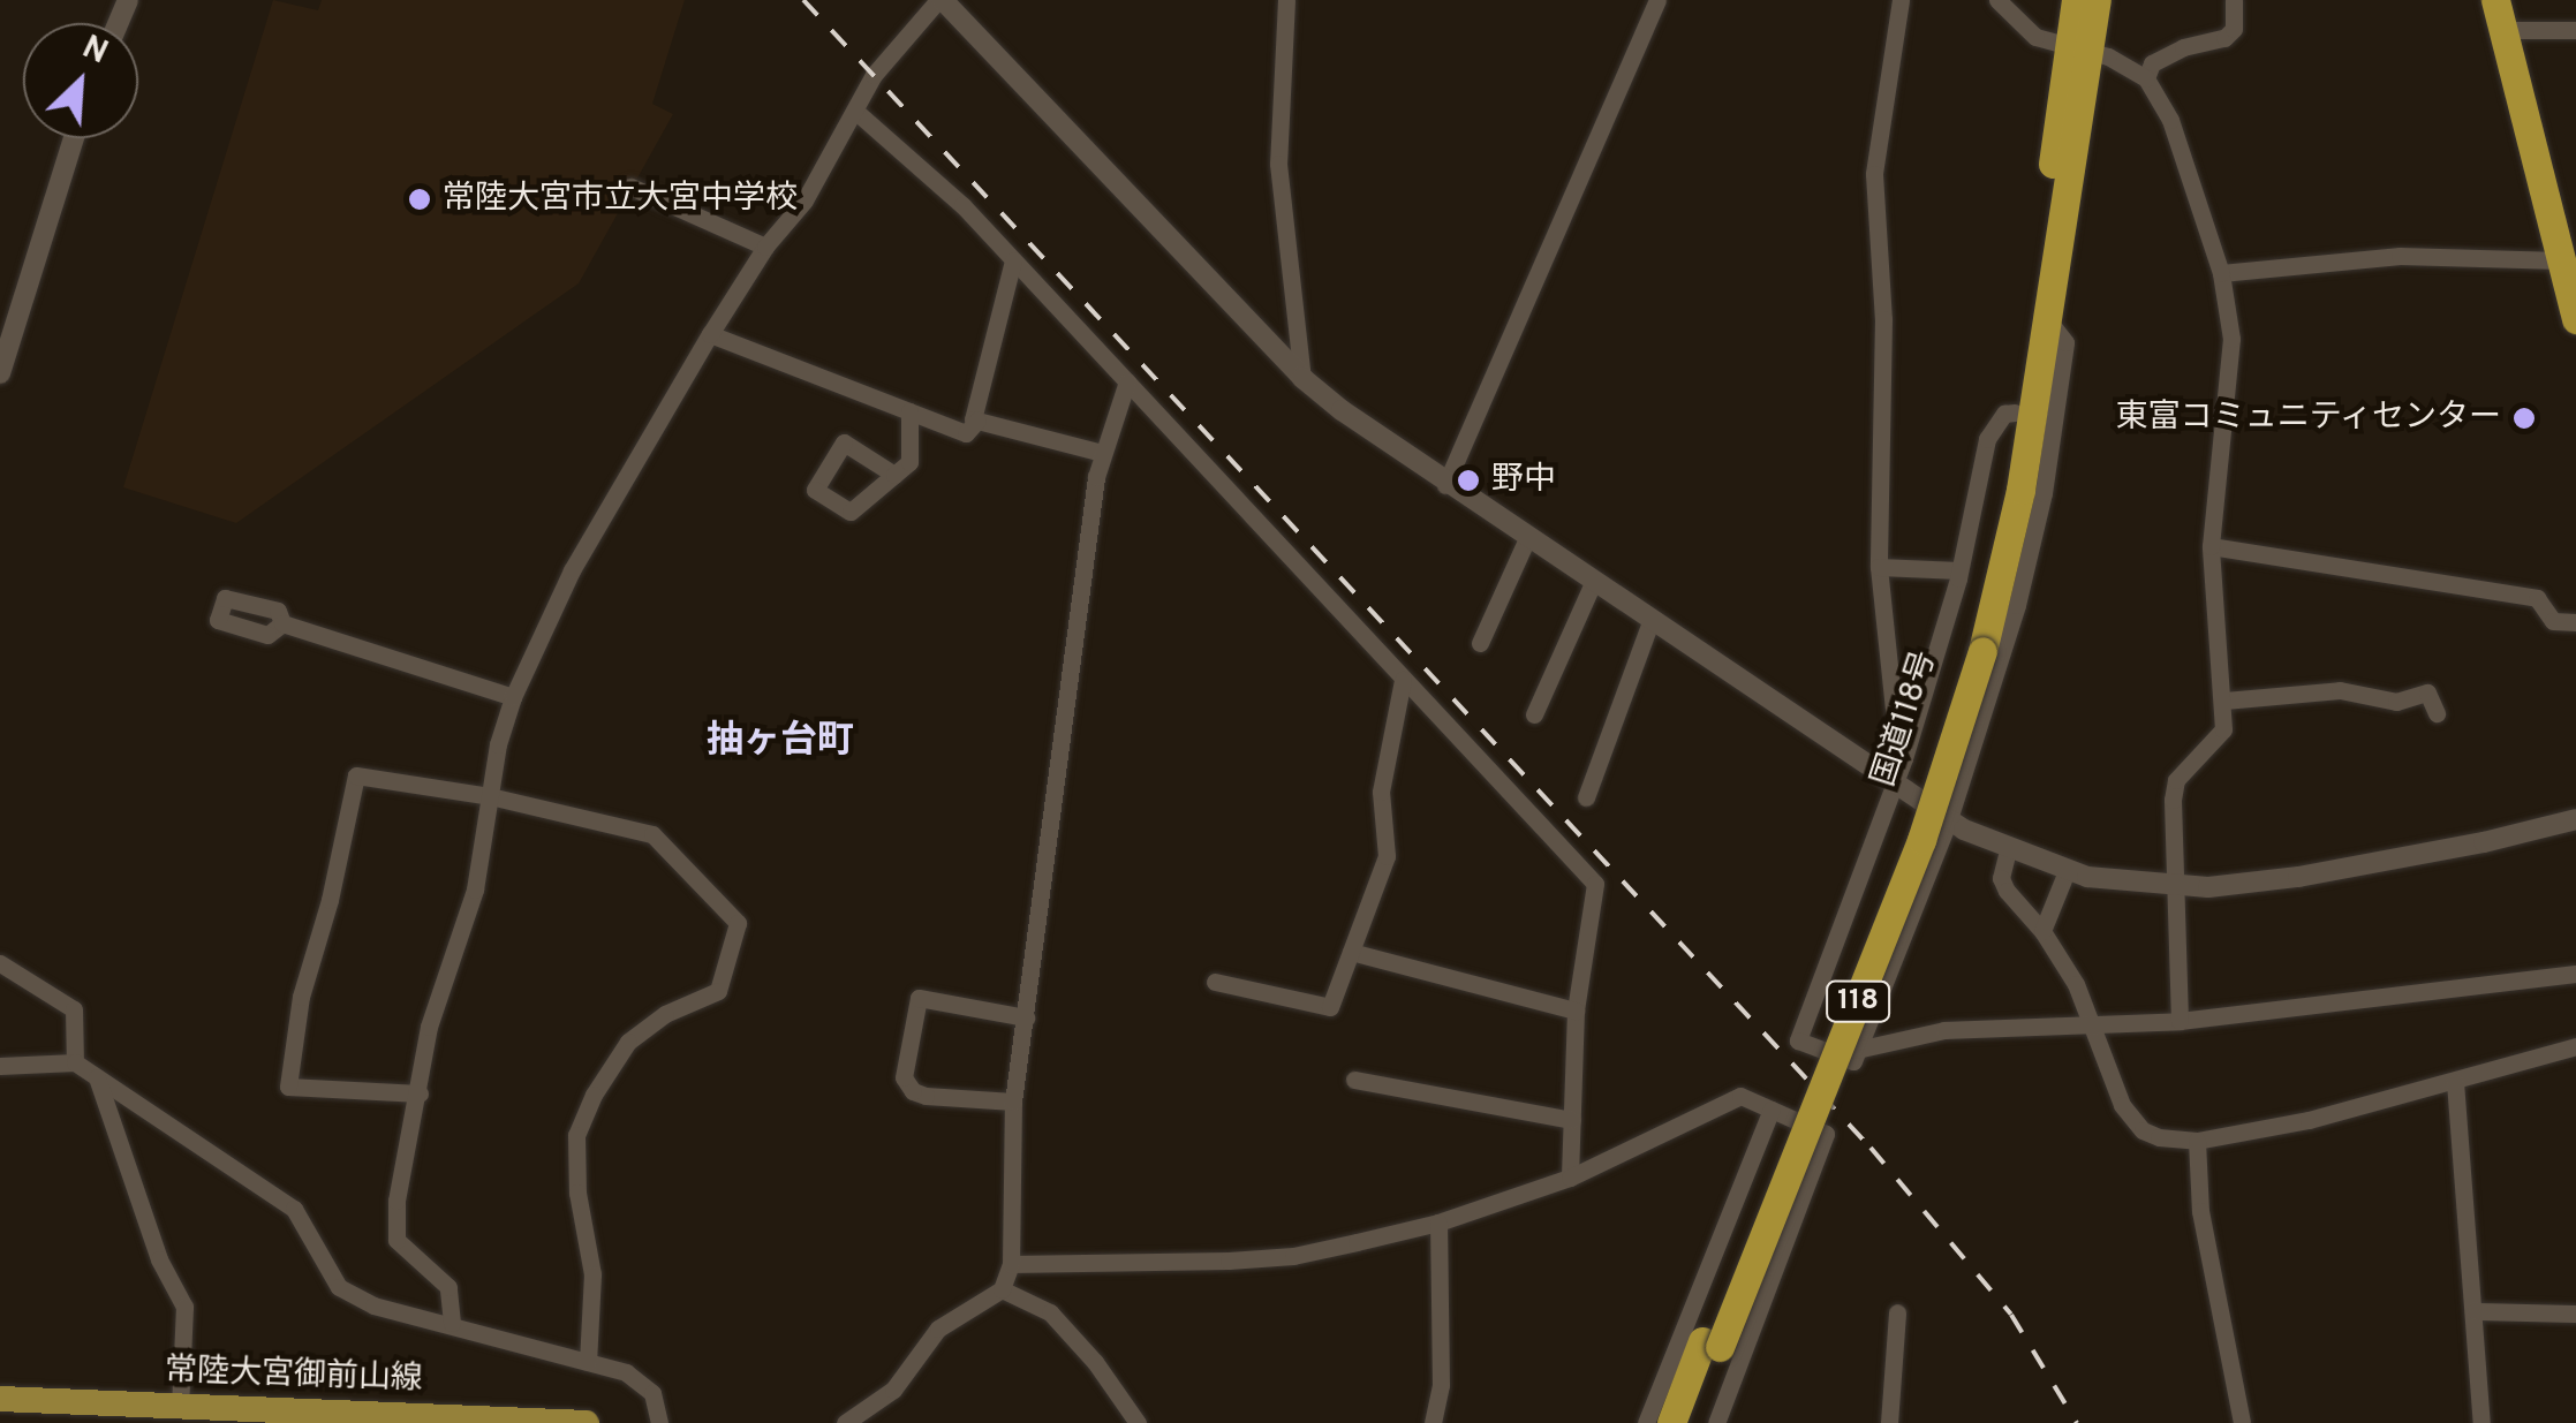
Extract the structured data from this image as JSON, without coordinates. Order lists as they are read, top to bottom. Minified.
{"streets":{"highway":["国道118号","118"],"main road":["常陸大宮御前山線"]},"districts":["抽ヶ台町"],"places":["常陸大宮市立大宮中学校","東富コミュニティセンター","野中"],"north":"top right"}
